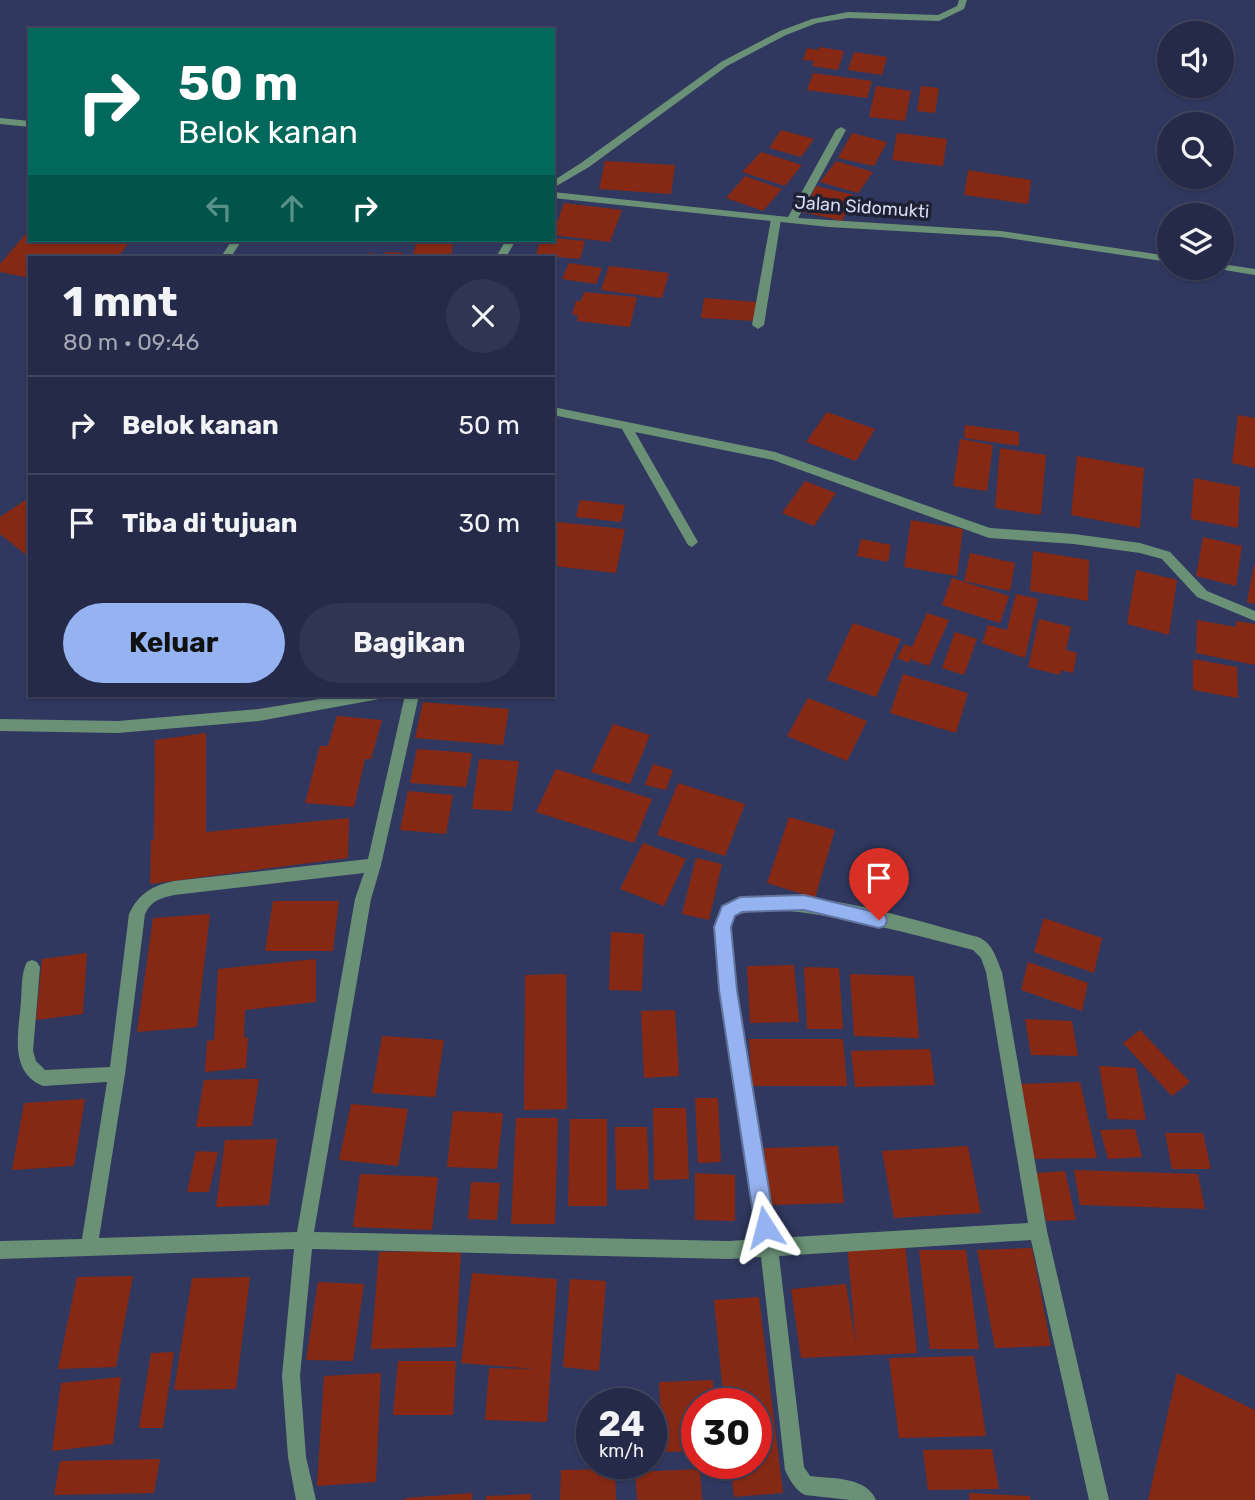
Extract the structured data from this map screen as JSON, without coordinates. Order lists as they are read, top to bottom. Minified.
{"streets":{"street":["Jalan Sidomukti"]},"page":{"turn":["50 m","Belok kanan"],"heading":["1 mnt","80 m · 09:46"],"list":[{"name":"Belok kanan","value":"50 m"},{"name":"Tiba di tujuan","value":"30 m"}],"buttons":["Keluar","Bagikan"],"speed":"24 km/h","limit":"30"}}
